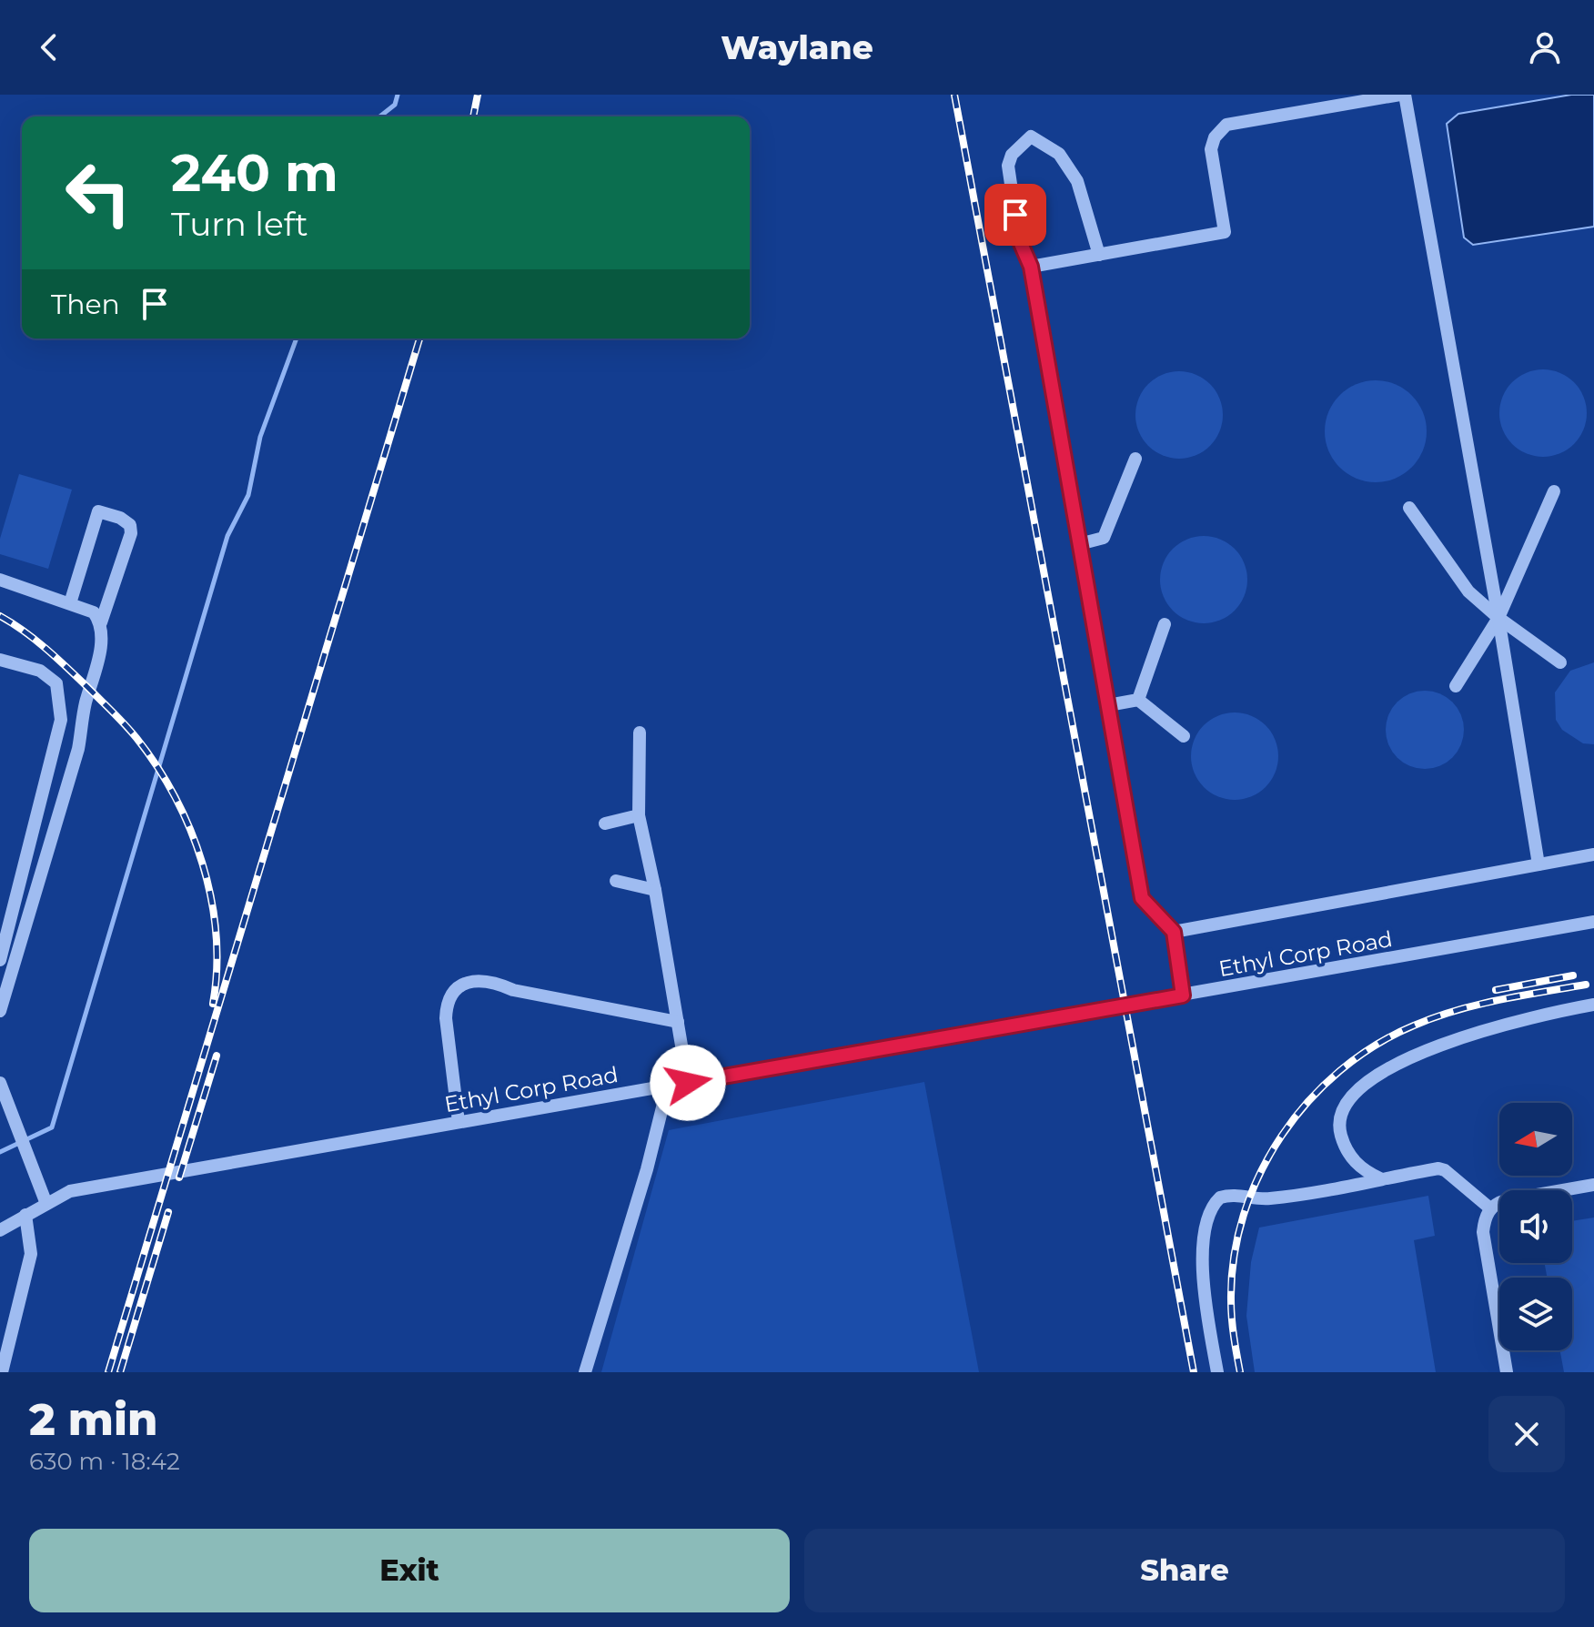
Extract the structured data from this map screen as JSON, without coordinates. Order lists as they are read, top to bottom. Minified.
{"streets":{"lane":["Ethyl Corp Road"]},"north":"left","page":{"header":"Waylane","turn":["240 m","Turn left"],"then":"Then","heading":["2 min","630 m · 18:42"],"buttons":["Exit","Share"]}}
